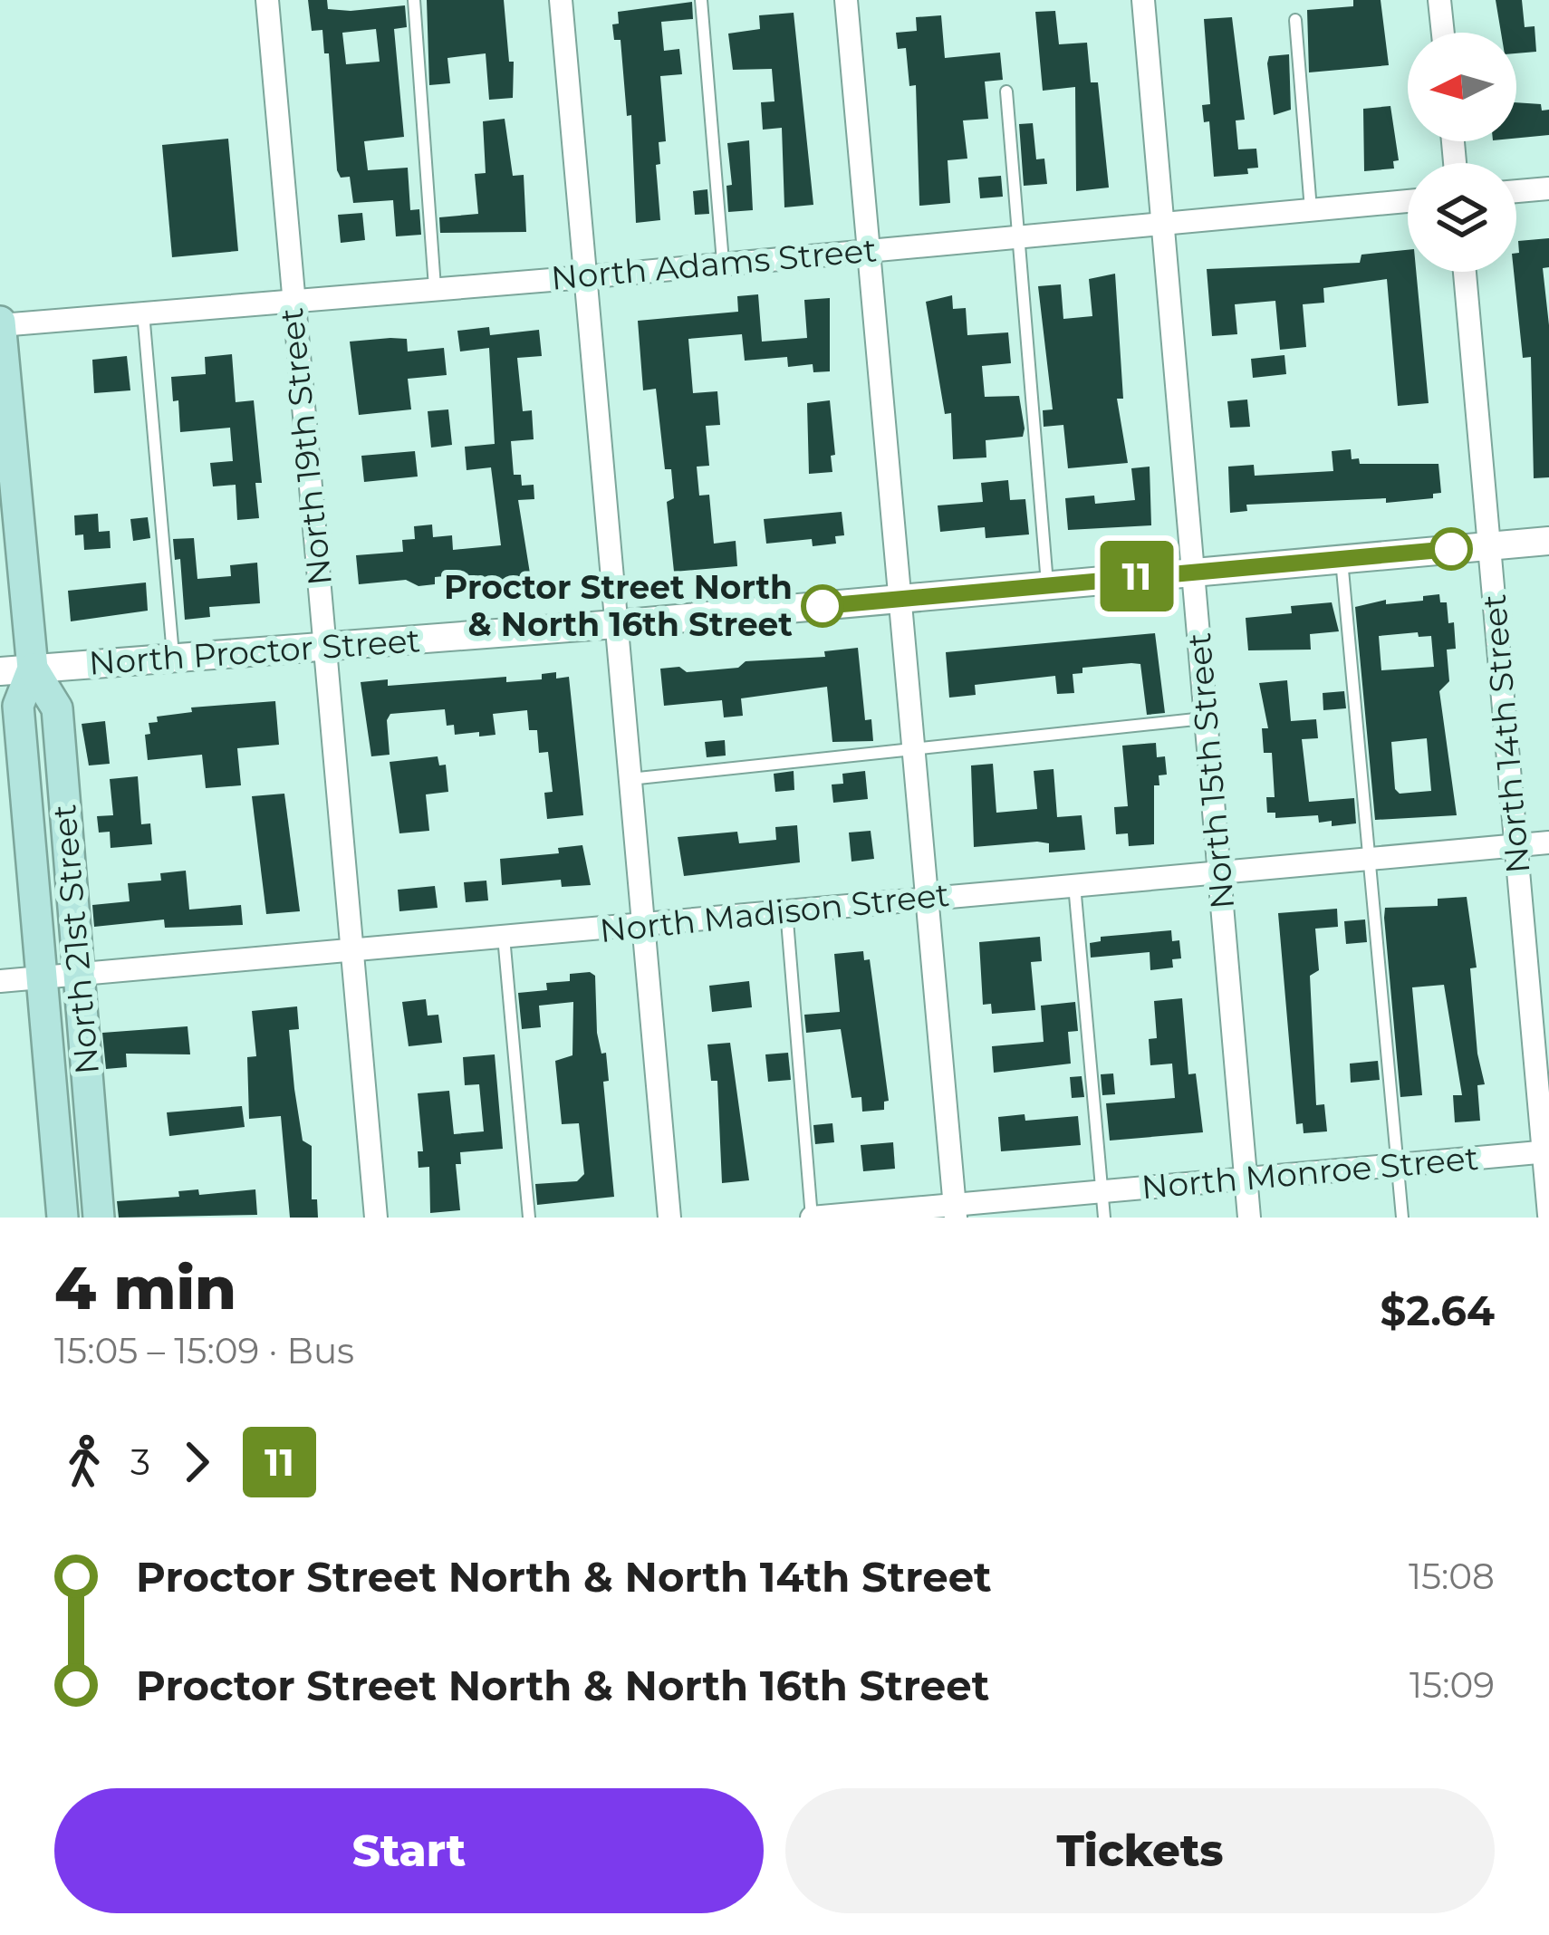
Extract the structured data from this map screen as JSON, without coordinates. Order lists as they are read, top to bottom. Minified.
{"streets":{"main road":["North 21st Street"],"street":["North Adams Street","North 19th Street","North Proctor Street","North 14th Street","North 15th Street","North Madison Street","North Monroe Street"]},"crossings":[["North Adams Street","North 19th Street"],["North Adams Street","North 15th Street"],["North Adams Street","North 21st Street"],["North 19th Street","North Proctor Street"],["North 19th Street","North Madison Street"],["North Proctor Street","North 14th Street"],["North Proctor Street","North 15th Street"],["North Proctor Street","North 21st Street"],["North 14th Street","North Madison Street"],["North 14th Street","North Monroe Street"],["North 15th Street","North Madison Street"],["North 15th Street","North Monroe Street"],["North Madison Street","North 21st Street"]],"places":["Proctor Street North & North 16th Street"],"lines":["bus line 11"],"north":"left","page":{"on_map":"11","heading":["4 min","15:05 – 15:09 · Bus","$2.64"],"legs":["3","11"],"list":[{"name":"Proctor Street North & North 14th Street","value":"15:08"},{"name":"Proctor Street North & North 16th Street","value":"15:09"}],"buttons":["Start","Tickets"]}}
